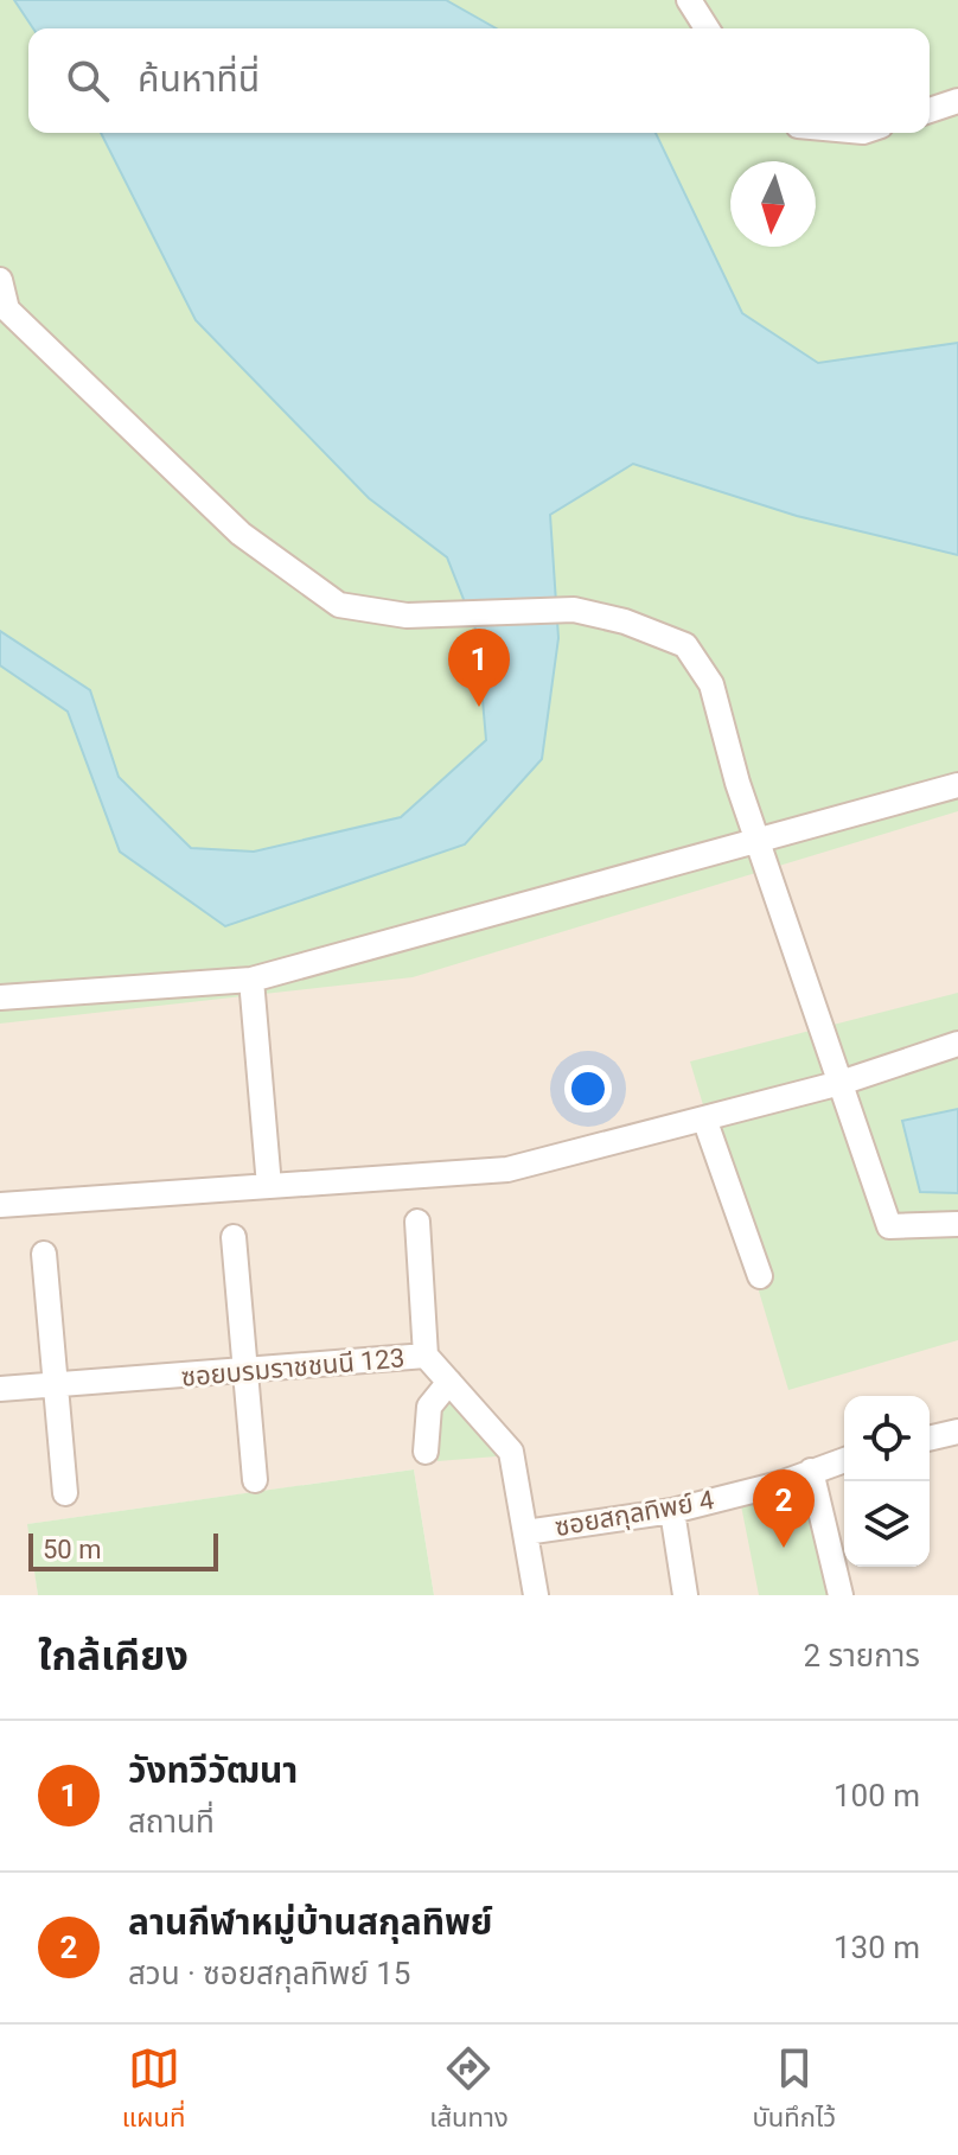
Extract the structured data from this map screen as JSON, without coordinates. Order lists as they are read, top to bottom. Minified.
{"streets":{"street":["ซอยบรมราชชนนี 123","ซอยสกุลทิพย์ 4"]},"crossings":[["ซอยบรมราชชนนี 123","ซอยสกุลทิพย์ 4"]],"scale_bar":"50 m","north":"bottom","page":{"search":"ค้นหาที่นี่","pins":["1","2"],"scale":"50 m","heading":["ใกล้เคียง","2 รายการ"],"list":[{"mark":"1","name":"วังทวีวัฒนา","note":"สถานที่","value":"100 m"},{"mark":"2","name":"ลานกีฬาหมู่บ้านสกุลทิพย์","note":"สวน · ซอยสกุลทิพย์ 15","value":"130 m"}],"nav":["แผนที่","เส้นทาง","บันทึกไว้"]}}
